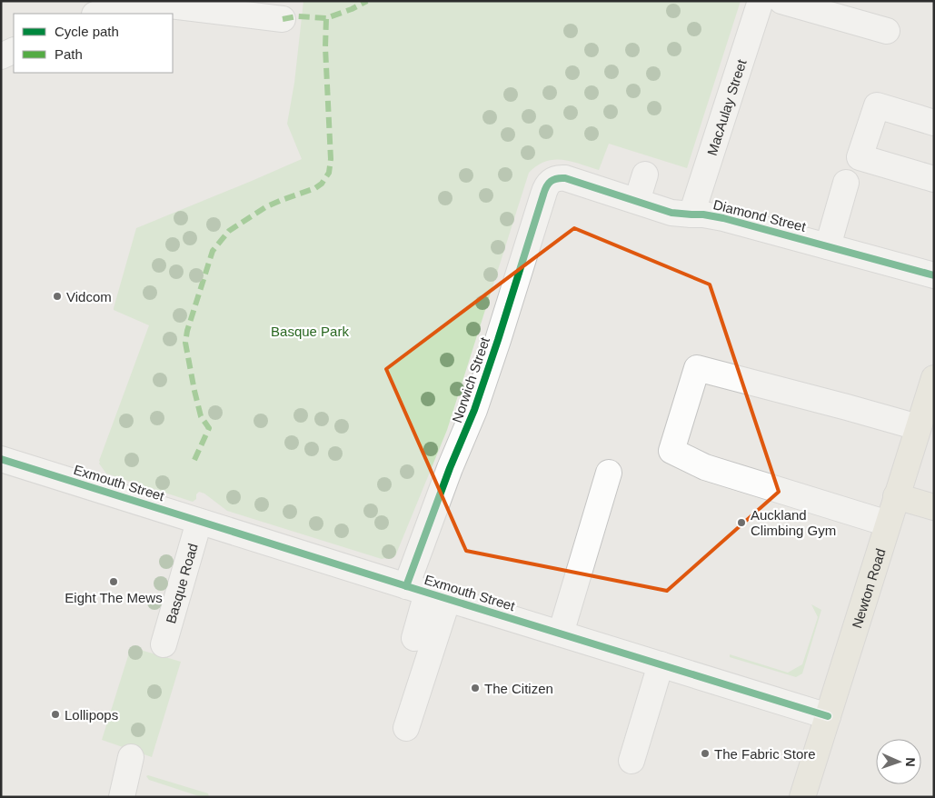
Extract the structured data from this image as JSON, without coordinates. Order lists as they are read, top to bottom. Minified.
{"streets":{"main road":["Newton Road"],"street":["MacAulay Street","Diamond Street","Norwich Street","Exmouth Street","Basque Road"]},"crossings":[["MacAulay Street","Diamond Street"],["Diamond Street","Norwich Street"],["Norwich Street","Exmouth Street"],["Exmouth Street","Basque Road"],["Exmouth Street","Newton Road"]],"parks":["Basque Park"],"places":["Vidcom","Auckland Climbing Gym","Eight The Mews","The Citizen","Lollipops","The Fabric Store"],"legend":["Cycle path","Path"],"north":"right"}
